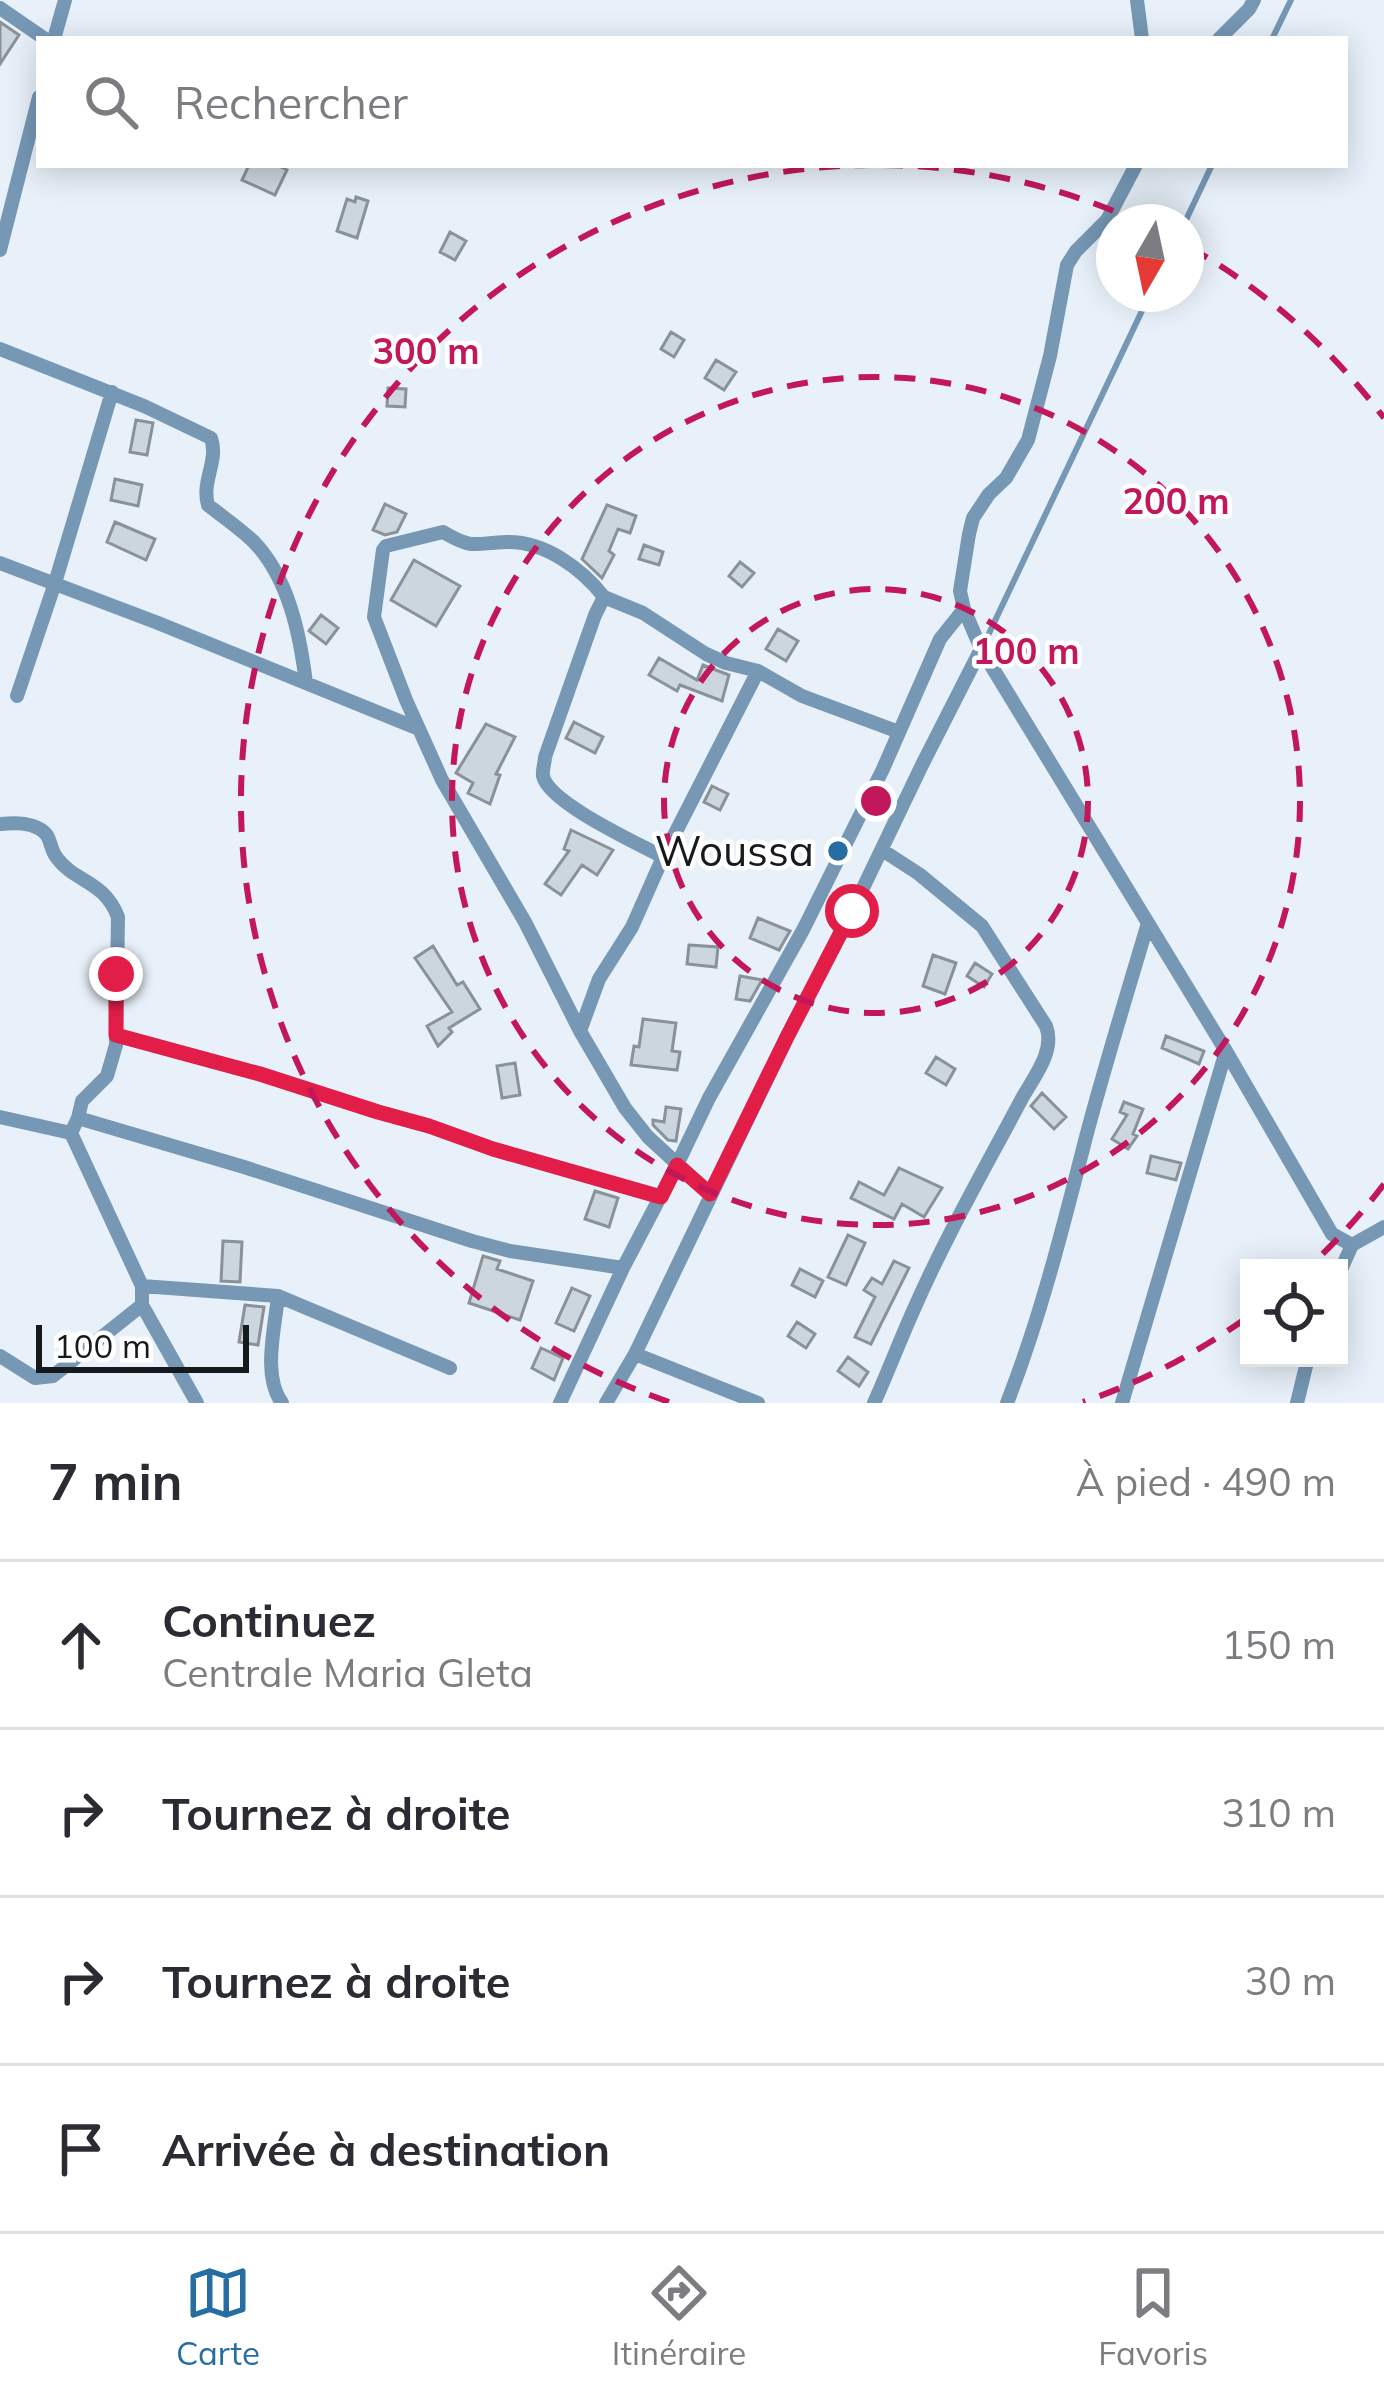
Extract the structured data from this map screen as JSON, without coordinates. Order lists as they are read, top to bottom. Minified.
{"places":["Woussa"],"scale_bar":"100 m","north":"bottom","page":{"search":"Rechercher","scale":"100 m","heading":["7 min","À pied · 490 m"],"list":[["Continuez","Centrale Maria Gleta","150 m"],["Tournez à droite","310 m"],["Tournez à droite","30 m"],"Arrivée à destination"],"nav":["Carte","Itinéraire","Favoris"]},"rings":["300 m","200 m","100 m"]}
